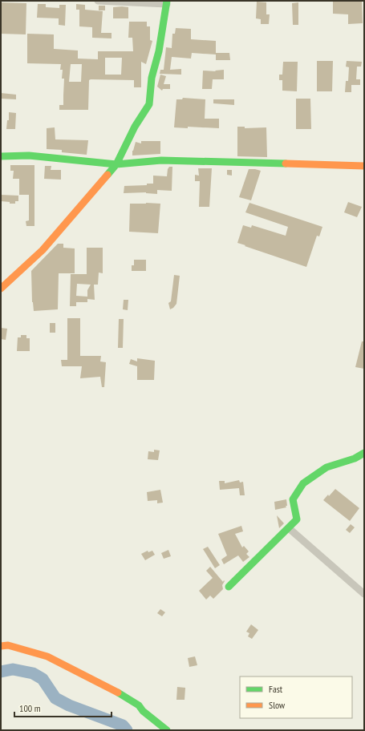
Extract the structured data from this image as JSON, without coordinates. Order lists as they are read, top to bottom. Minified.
{"legend":["Fast","Slow"],"scale_bar":"100 m"}
